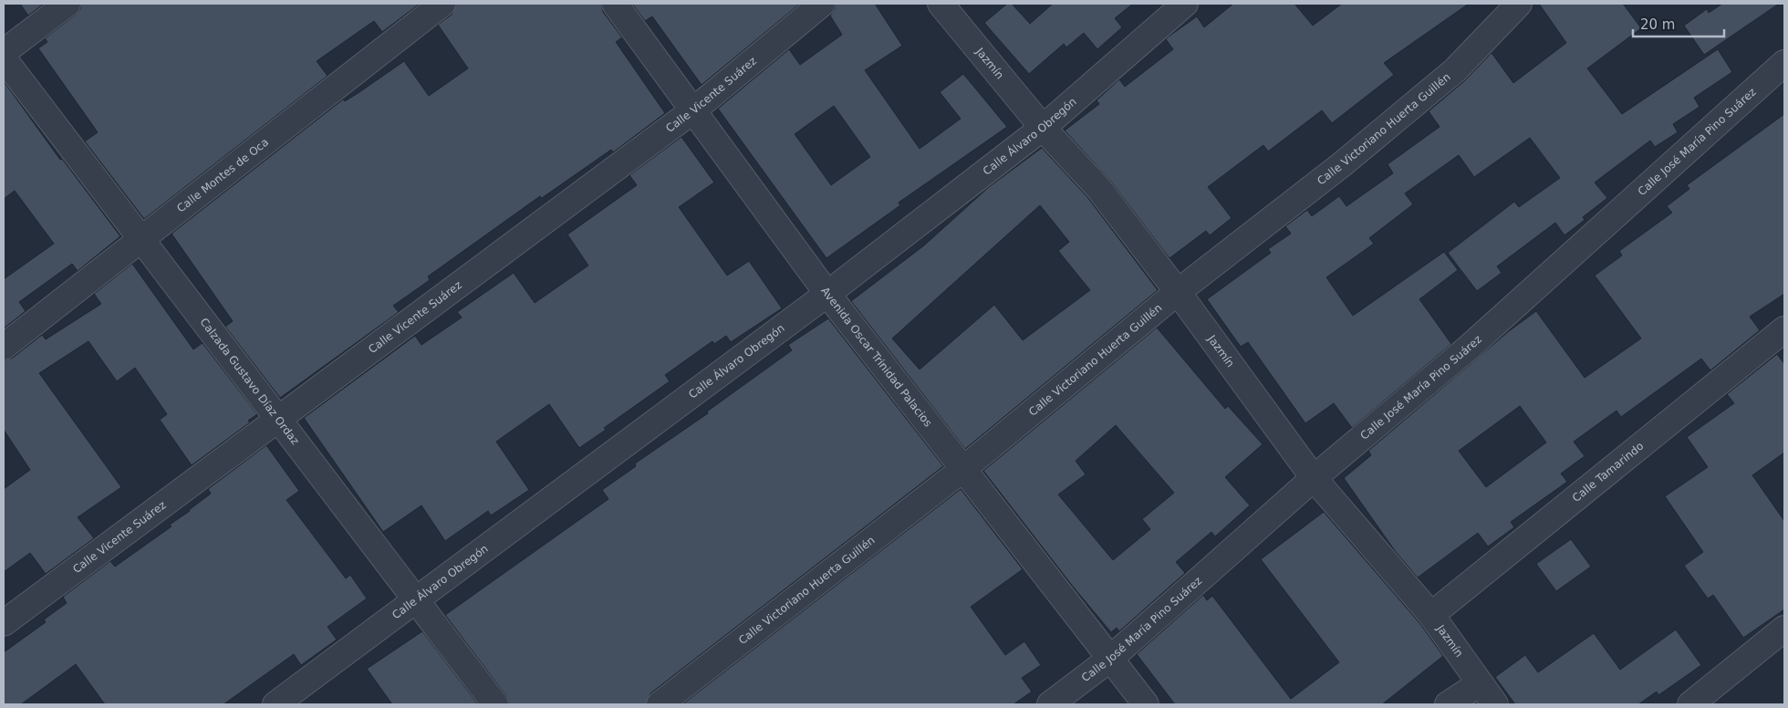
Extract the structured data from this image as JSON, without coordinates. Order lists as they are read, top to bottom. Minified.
{"streets":{"street":["Jazmín","Calle Vicente Suárez","Calle Victoriano Huerta Guillén","Calle Álvaro Obregón","Calle José María Pino Suárez","Calle Montes de Oca","Avenida Oscar Trinidad Palacios","Calzada Gustavo Díaz Ordaz","Calle Tamarindo"]},"crossings":[["Jazmín","Calle Victoriano Huerta Guillén"],["Jazmín","Calle Álvaro Obregón"],["Jazmín","Calle José María Pino Suárez"],["Jazmín","Calle Tamarindo"],["Calle Vicente Suárez","Avenida Oscar Trinidad Palacios"],["Calle Vicente Suárez","Calzada Gustavo Díaz Ordaz"],["Calle Victoriano Huerta Guillén","Avenida Oscar Trinidad Palacios"],["Calle Álvaro Obregón","Avenida Oscar Trinidad Palacios"],["Calle Álvaro Obregón","Calzada Gustavo Díaz Ordaz"],["Calle José María Pino Suárez","Avenida Oscar Trinidad Palacios"],["Calle Montes de Oca","Calzada Gustavo Díaz Ordaz"]],"scale_bar":"20 m"}
